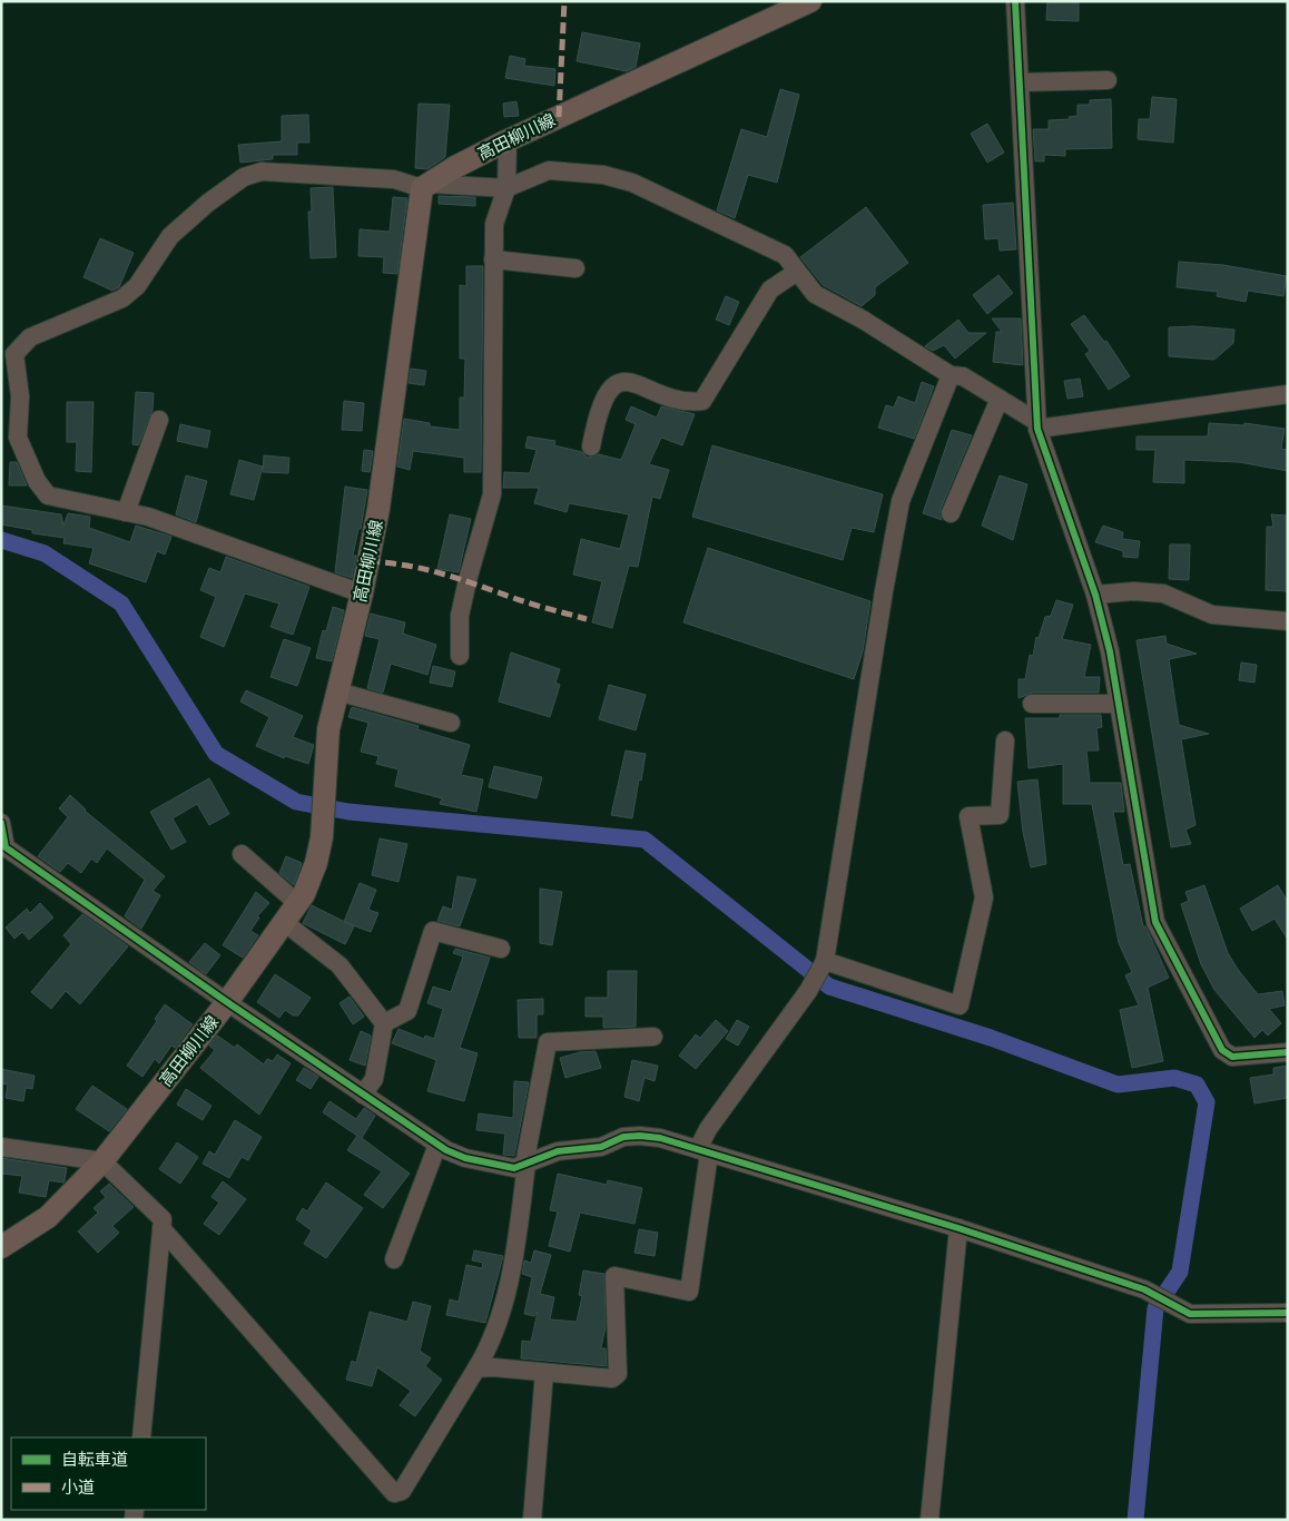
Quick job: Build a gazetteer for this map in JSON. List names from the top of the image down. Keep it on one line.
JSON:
{"streets":{"main road":["高田柳川線"]},"legend":["自転車道","小道"]}
